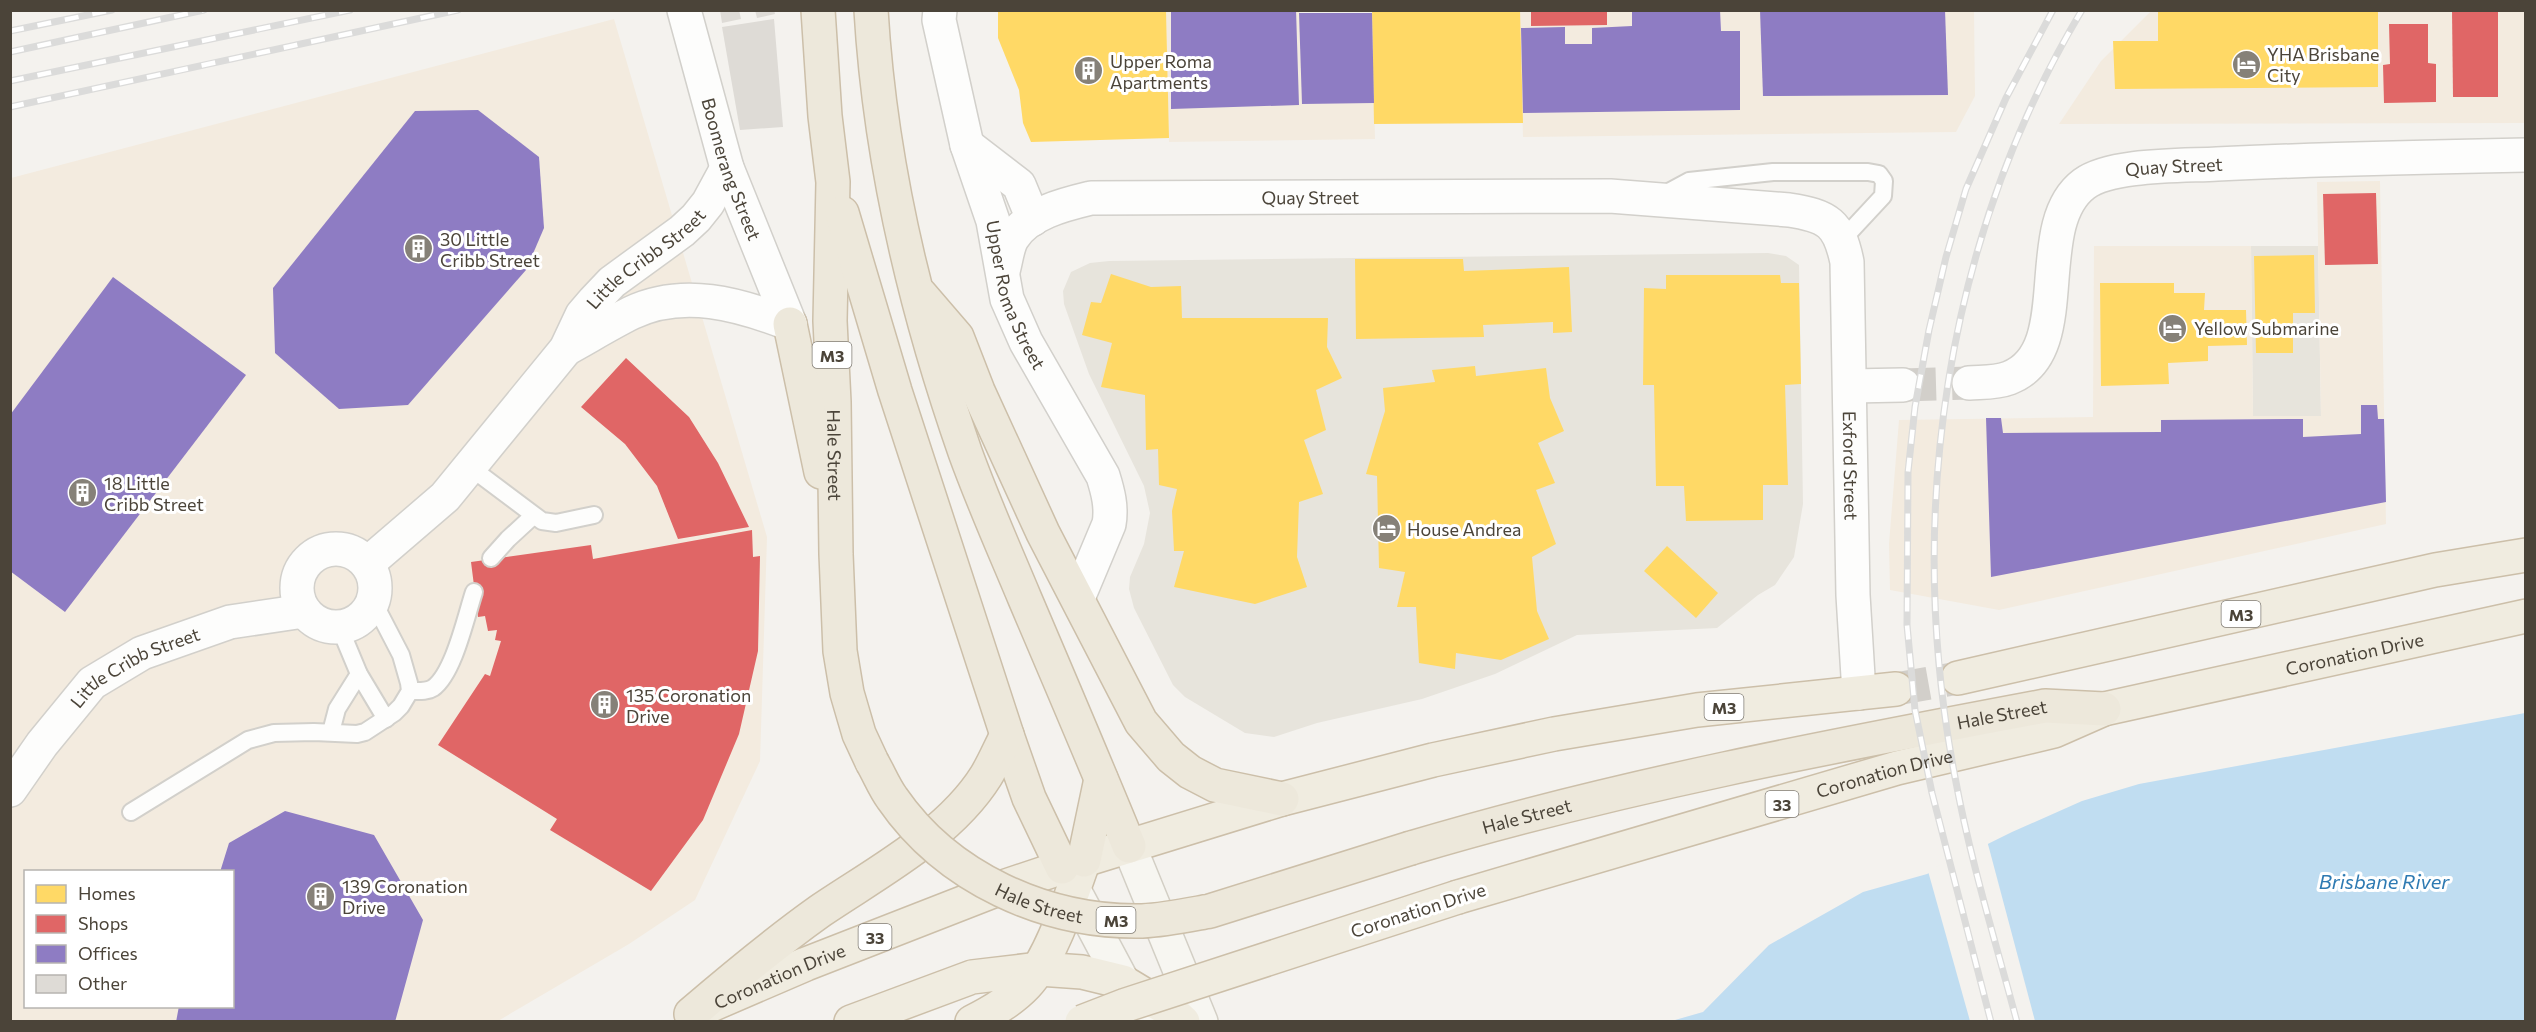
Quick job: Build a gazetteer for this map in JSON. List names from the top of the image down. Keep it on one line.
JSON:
{"streets":{"highway":["M3","Hale Street","Coronation Drive","33"],"street":["Quay Street","Boomerang Street","Little Cribb Street","Upper Roma Street","Exford Street"]},"crossings":[["Quay Street","Upper Roma Street"],["Quay Street","Exford Street"],["Boomerang Street","Little Cribb Street"],["Upper Roma Street","M3"],["M3","Coronation Drive"],["Hale Street","Coronation Drive"],["Exford Street","Coronation Drive"]],"water":["Brisbane River"],"places":{"hotel":["YHA Brisbane City","Yellow Submarine","House Andrea"],"building":["Upper Roma Apartments","30 Little Cribb Street","18 Little Cribb Street","135 Coronation Drive","139 Coronation Drive"]},"legend":["Homes","Shops","Offices","Other"]}
